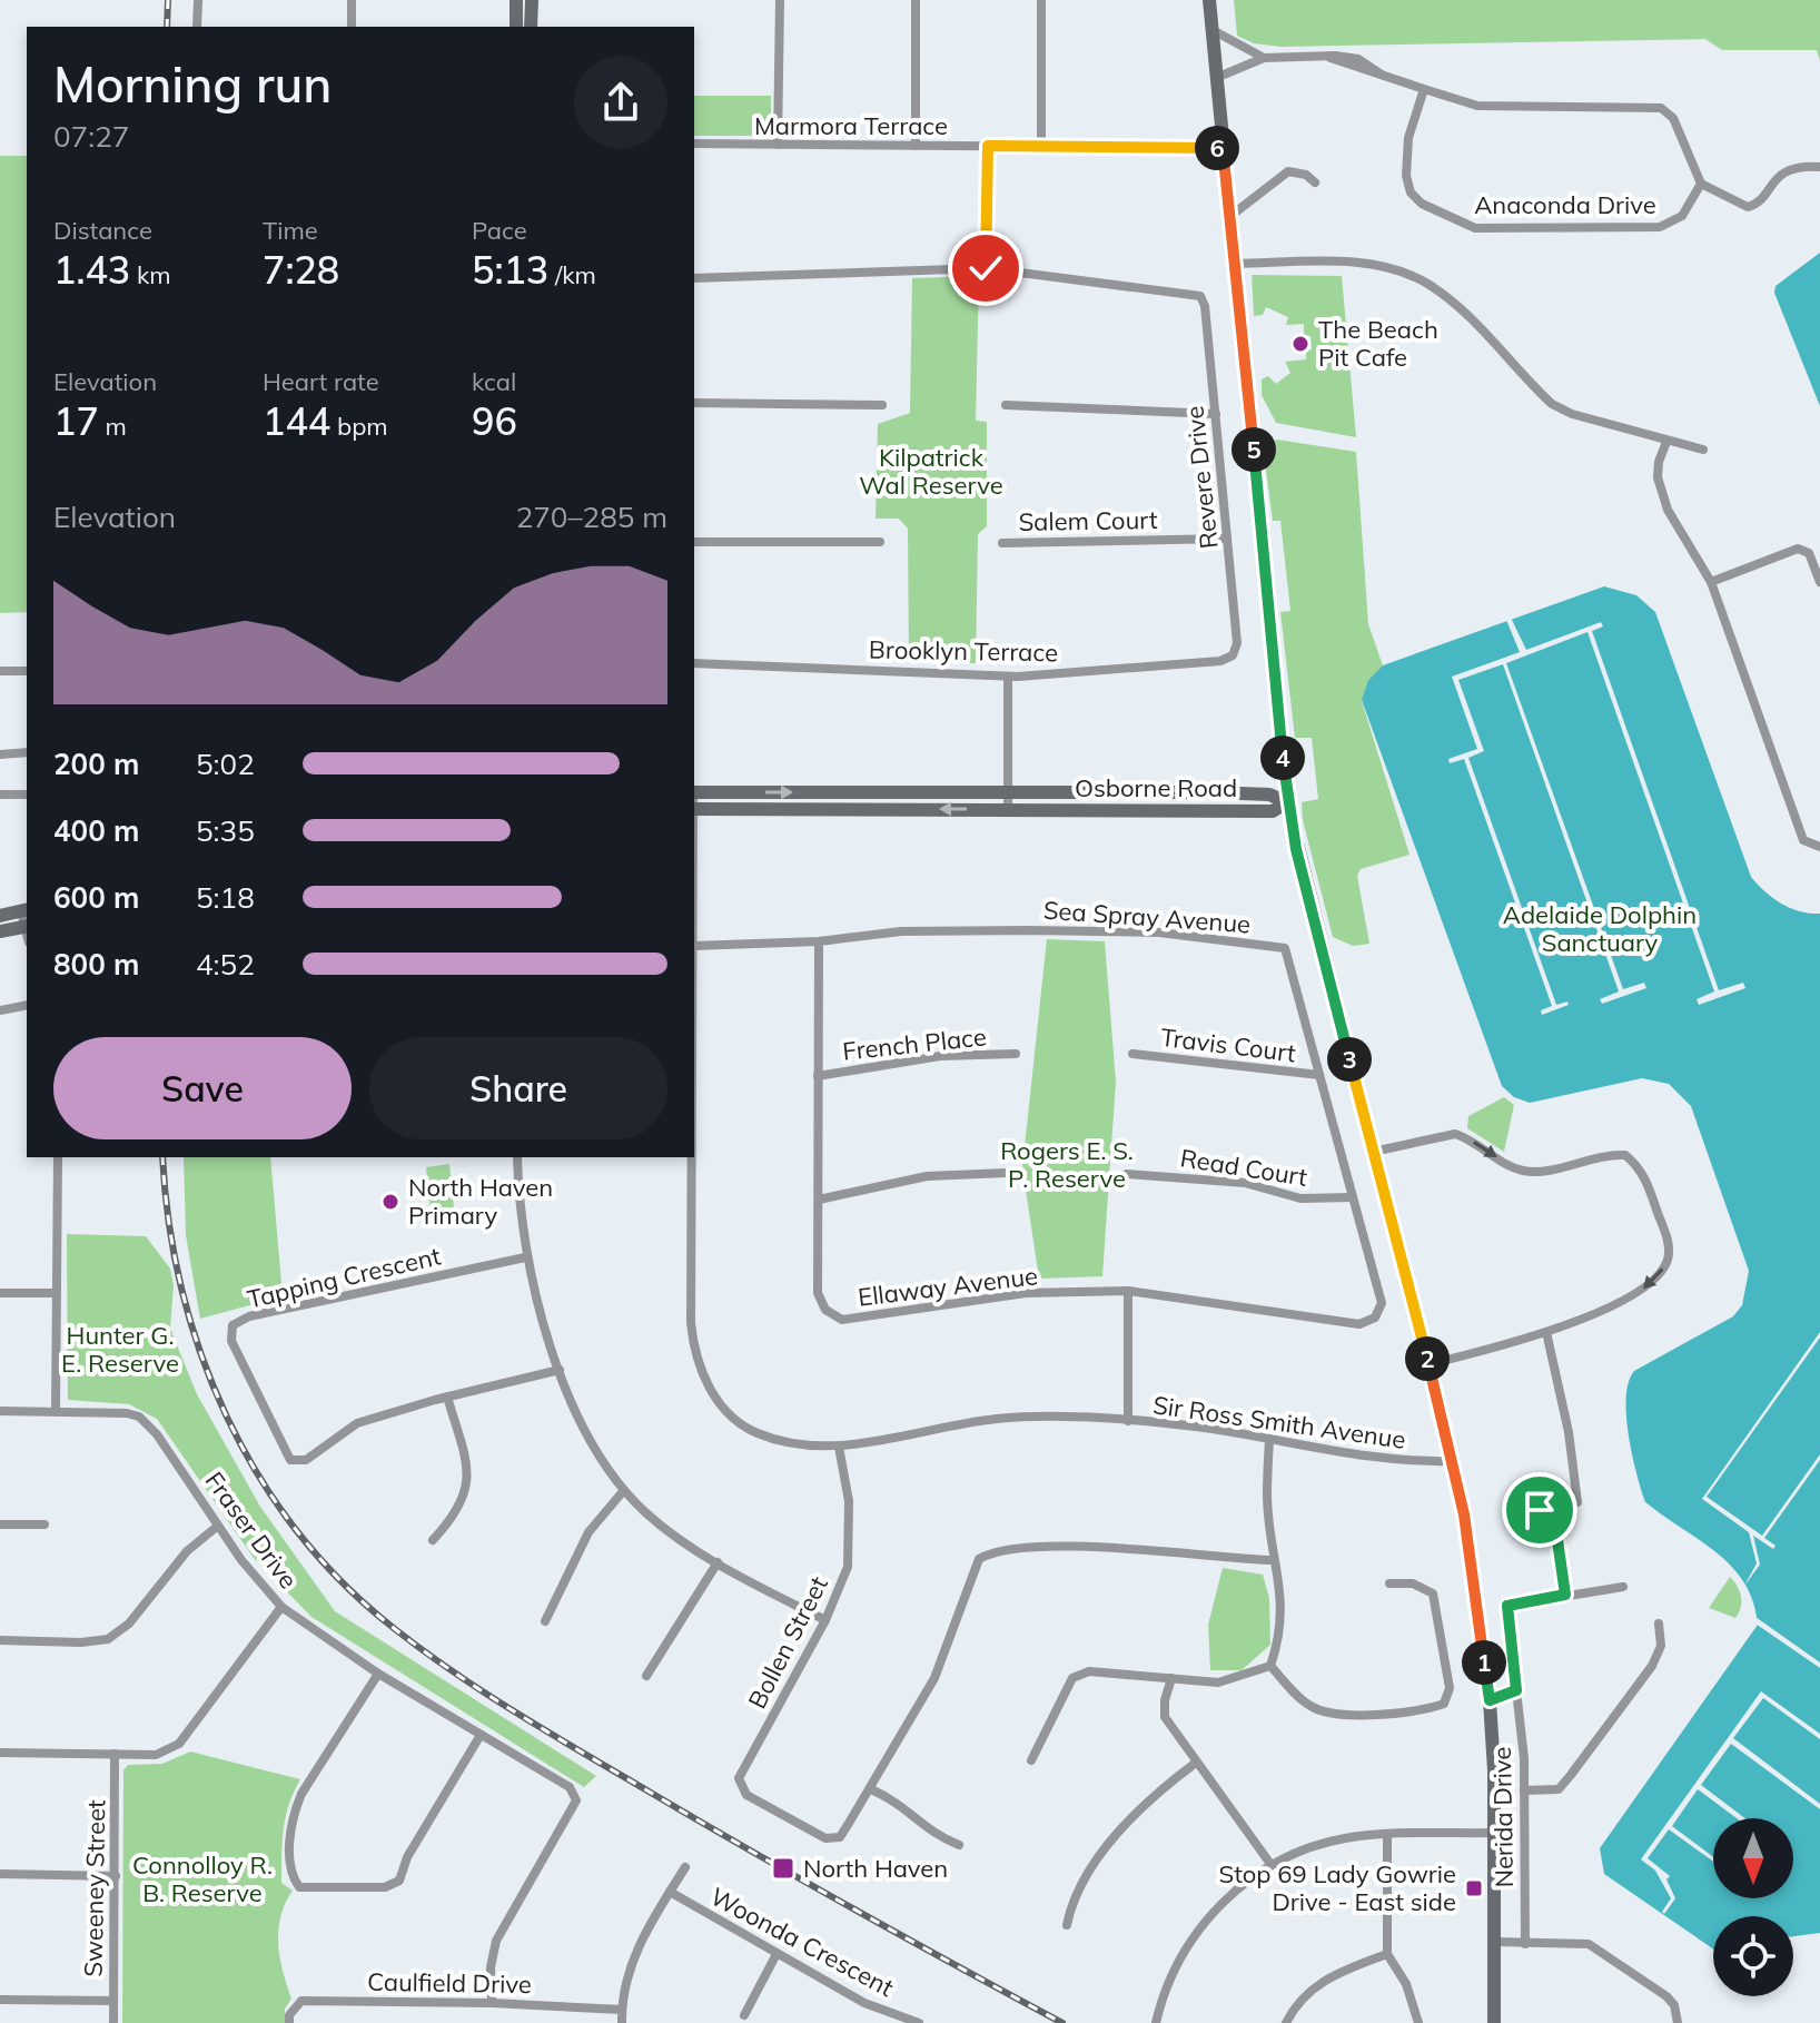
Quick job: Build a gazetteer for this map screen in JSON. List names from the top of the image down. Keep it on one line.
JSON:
{"streets":{"main road":["Osborne Road"],"street":["Marmora Terrace","Anaconda Drive","Revere Drive","Salem Court","Brooklyn Terrace","Sea Spray Avenue","French Place","Travis Court","Read Court","Tapping Crescent","Ellaway Avenue","Sir Ross Smith Avenue","Fraser Drive","Bollen Street","Nerida Drive","Sweeney Street","Woonda Crescent","Caulfield Drive"]},"crossings":[["Revere Drive","Salem Court"],["Revere Drive","Brooklyn Terrace"],["Sea Spray Avenue","Travis Court"],["Sea Spray Avenue","Read Court"],["Sea Spray Avenue","Ellaway Avenue"],["French Place","Ellaway Avenue"],["Sir Ross Smith Avenue","Bollen Street"],["Fraser Drive","Caulfield Drive"]],"parks":["Kilpatrick Wal Reserve","Adelaide Dolphin Sanctuary","Rogers E. S. P. Reserve","Hunter G. E. Reserve","Connolloy R. B. Reserve"],"places":{"other":["The Beach Pit Cafe","North Haven Primary"],"transit":["North Haven","Stop 69 Lady Gowrie Drive - East side"]},"north":"bottom","page":{"heading":["Morning run","07:27"],"pins":["6","5","4","3","2","1"],"stats":[["Distance","1.43 km"],["Time","7:28"],["Pace","5:13 /km"],["Elevation","17 m"],["Heart rate","144 bpm"],["kcal","96"]],"chart":["Elevation","270–285 m"],"list":[{"name":"200 m","note":"5:02"},{"name":"400 m","note":"5:35"},{"name":"600 m","note":"5:18"},{"name":"800 m","note":"4:52"}],"buttons":["Save","Share"]}}
